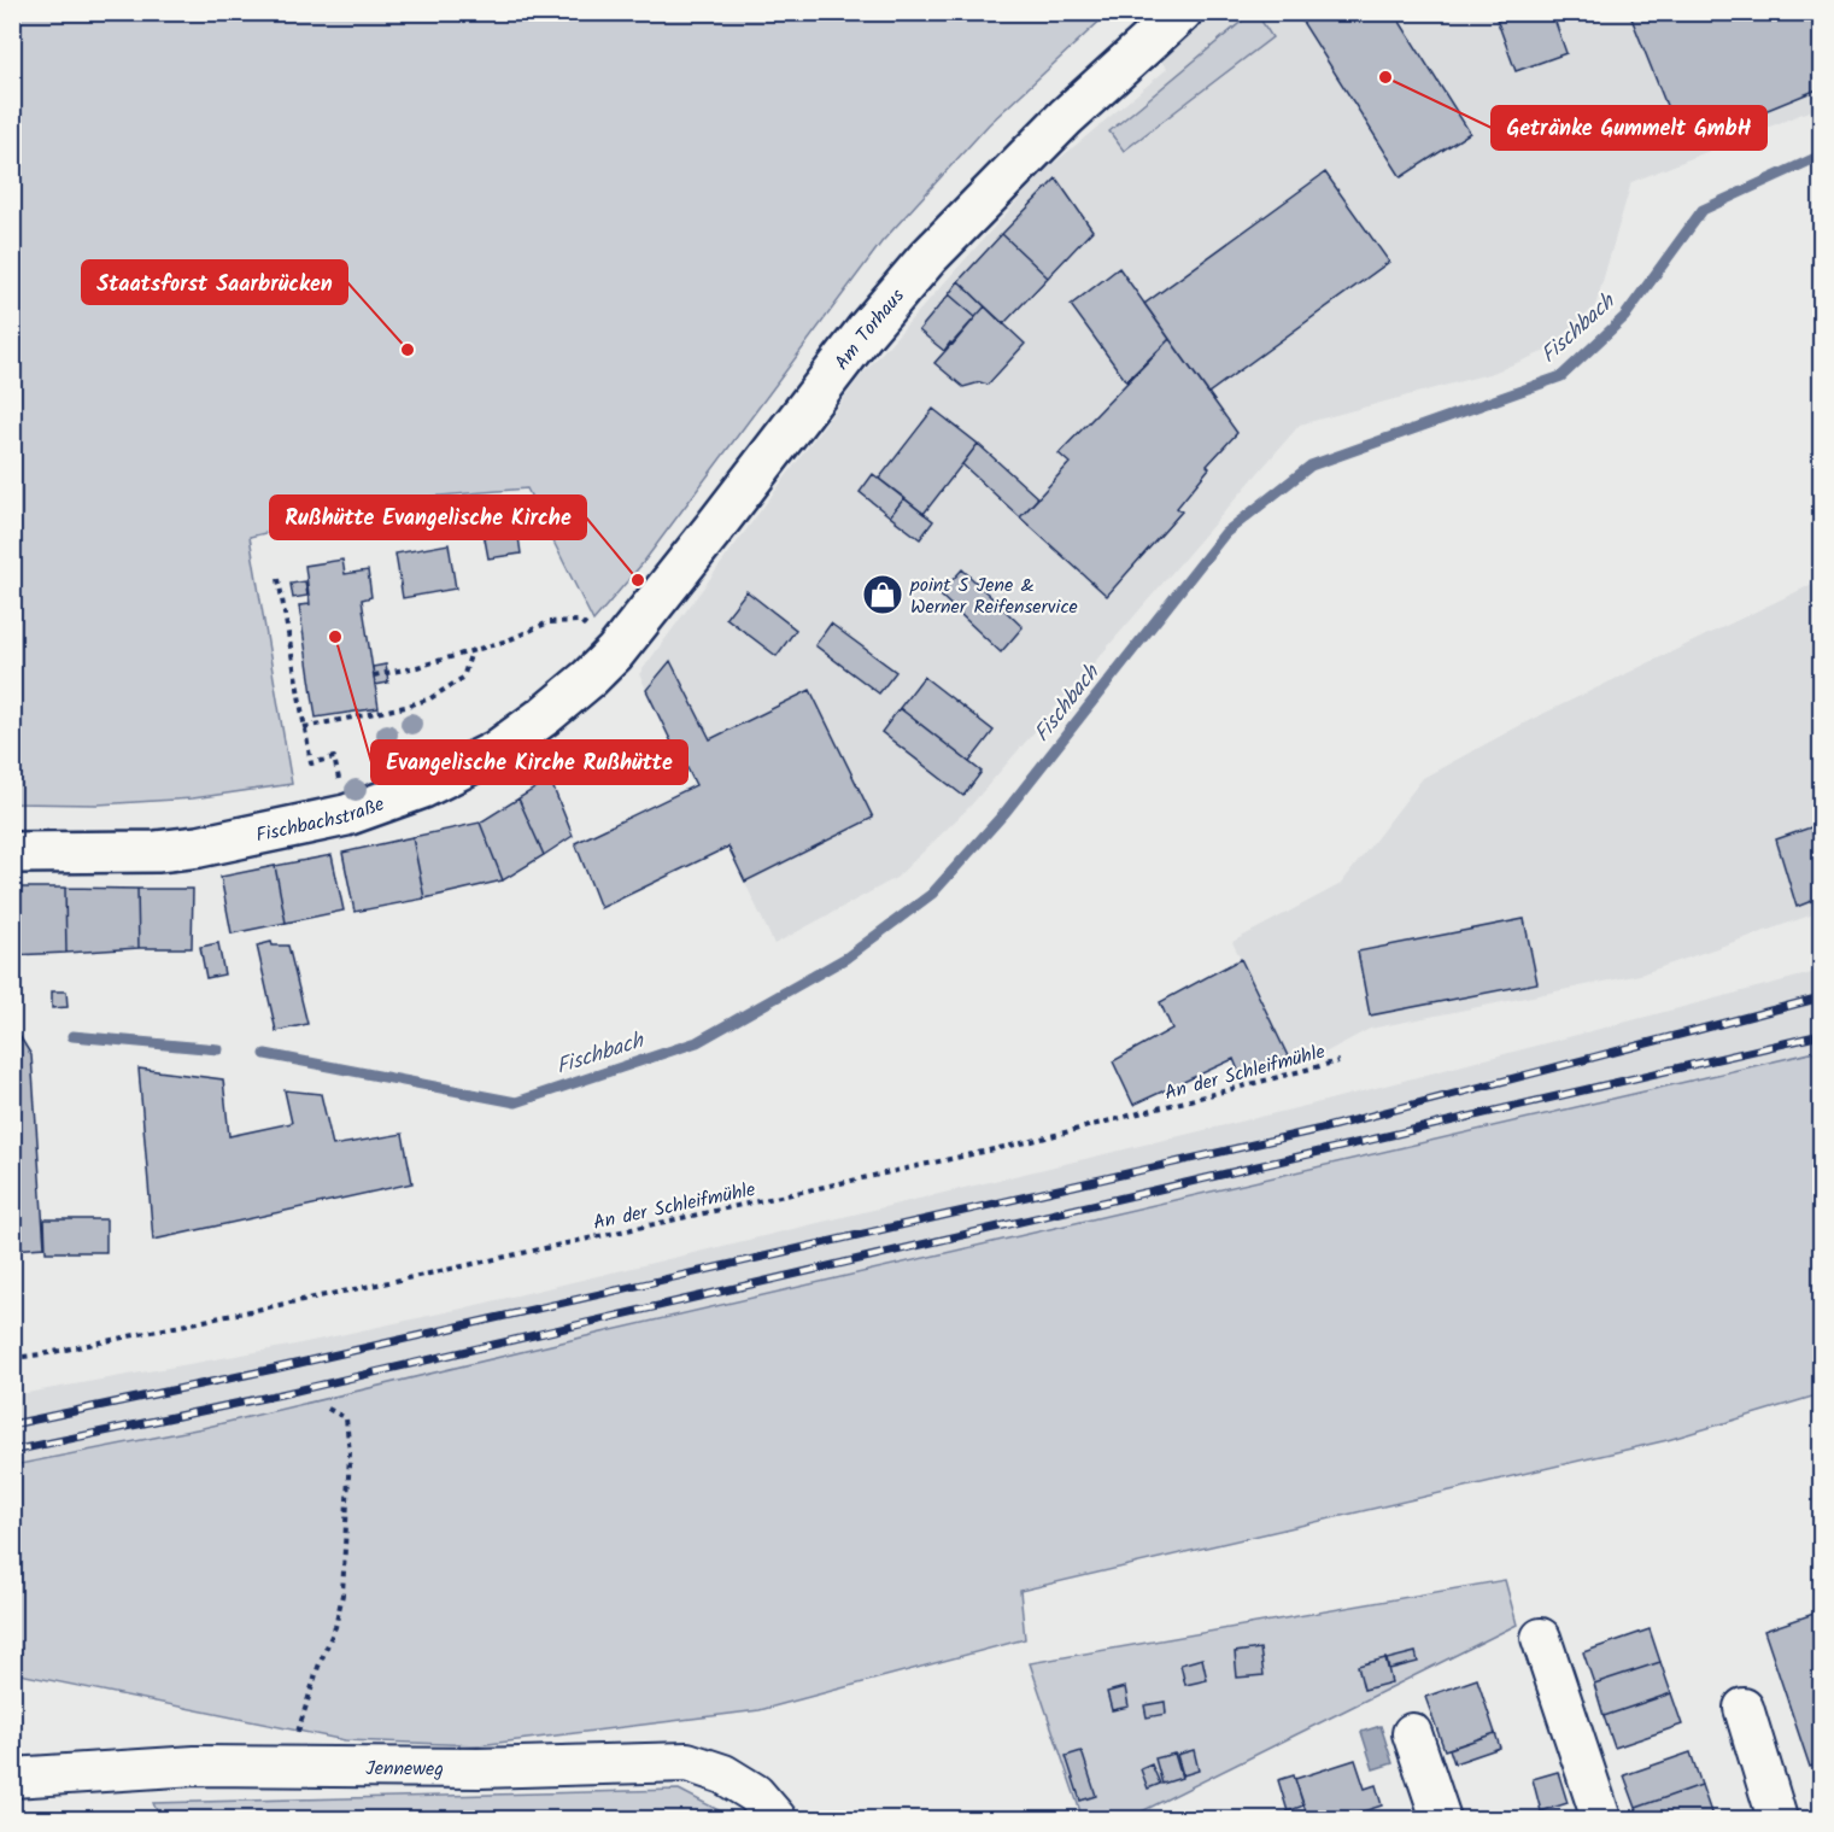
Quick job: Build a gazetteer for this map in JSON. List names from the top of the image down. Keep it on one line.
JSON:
{"streets":{"main road":["Am Torhaus","Fischbachstraße"],"street":["Jenneweg"],"path":["An der Schleifmühle"]},"crossings":[["Am Torhaus","Fischbachstraße"]],"water":["Fischbach"],"places":{"other":["Getränke Gummelt GmbH","Staatsforst Saarbrücken","Rußhütte Evangelische Kirche","Evangelische Kirche Rußhütte"],"shop":["point S Jene & Werner Reifenservice"]}}
